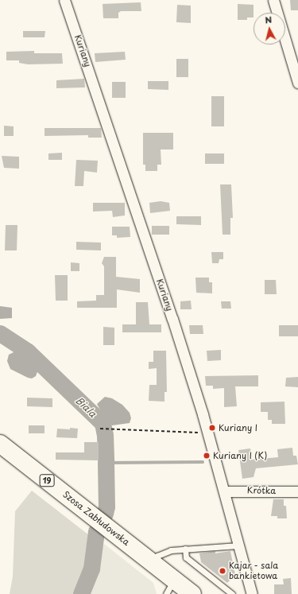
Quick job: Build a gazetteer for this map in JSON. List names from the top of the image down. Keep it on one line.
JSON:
{"streets":{"highway":["19","Szosa Zabłudowska"],"street":["Kuriany","Krótka"]},"crossings":[["Kuriany","Krótka"]],"water":["Biala"],"places":["Kuriany I","Kuriany I (K)","Kajar - sala bankietowa"],"north":"top"}
